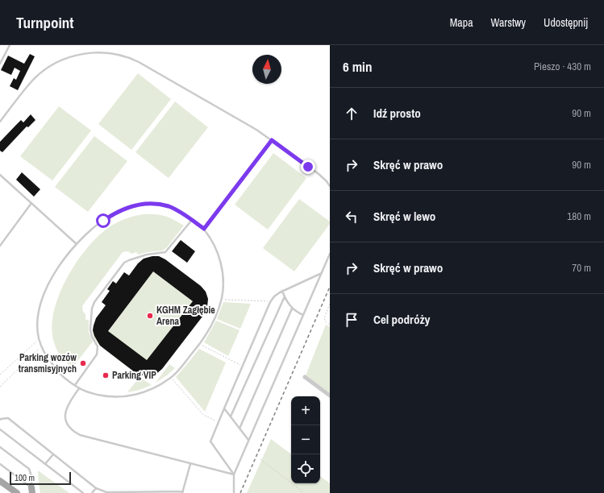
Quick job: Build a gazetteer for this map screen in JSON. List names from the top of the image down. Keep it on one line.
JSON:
{"places":["KGHM Zagłębie Arena","Parking wozów transmisyjnych","Parking VIP"],"scale_bar":"100 m","north":"top","page":{"header":"Turnpoint","nav":["Mapa","Warstwy","Udostępnij"],"heading":["6 min","Pieszo · 430 m"],"list":[["Idź prosto","90 m"],["Skręć w prawo","90 m"],["Skręć w lewo","180 m"],["Skręć w prawo","70 m"],"Cel podróży"],"map_buttons":["+","−"],"scale":"100 m"}}
